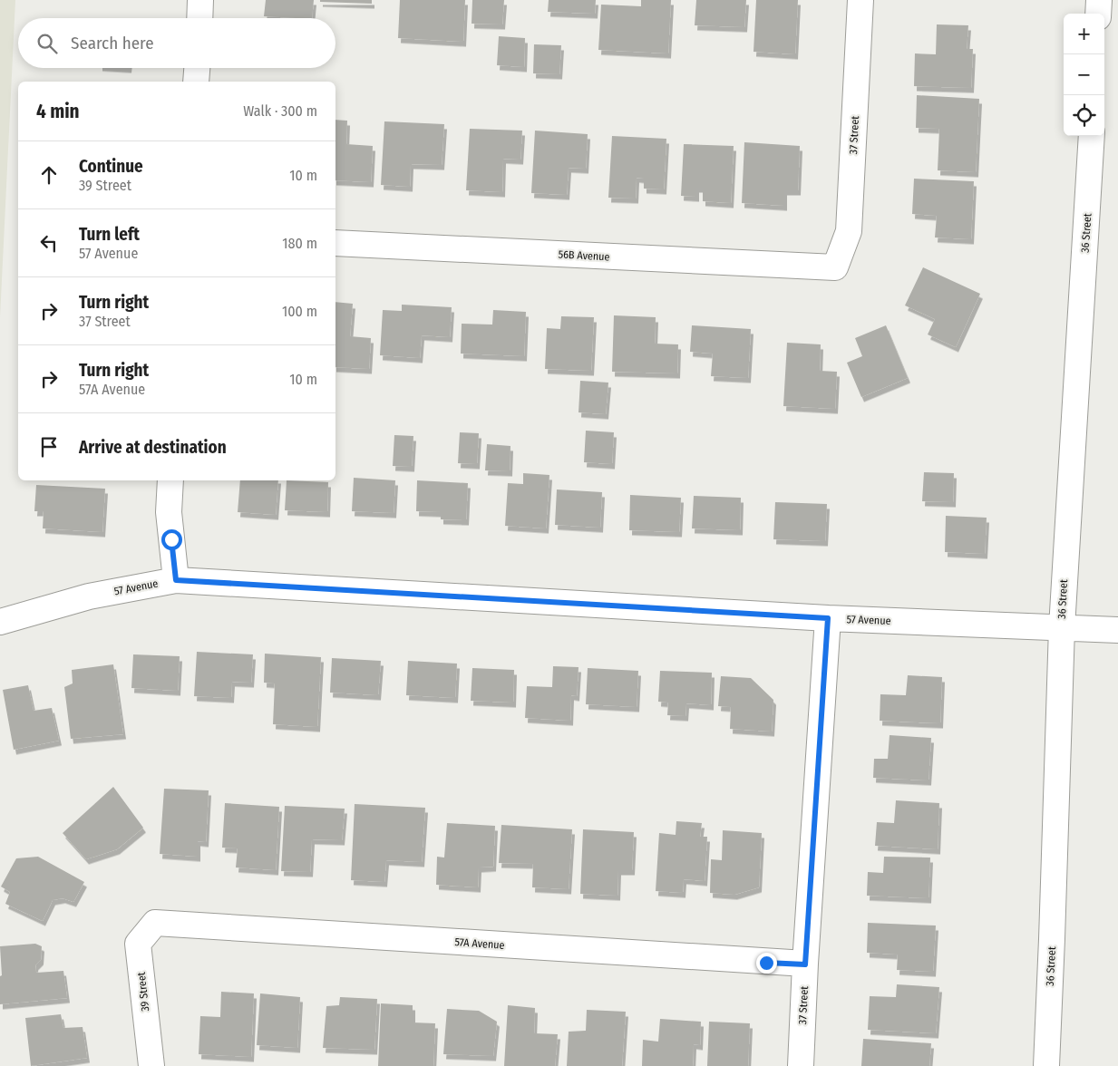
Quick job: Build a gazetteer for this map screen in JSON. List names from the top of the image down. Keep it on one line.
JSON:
{"streets":{"street":["37 Street","36 Street","56B Avenue","57 Avenue","57A Avenue","39 Street"]},"crossings":[["37 Street","56B Avenue"],["37 Street","57 Avenue"],["37 Street","57A Avenue"],["36 Street","57 Avenue"],["57A Avenue","39 Street"]],"page":{"map_buttons":["+","−"],"search":"Search here","heading":["4 min","Walk · 300 m"],"list":[["Continue","39 Street","10 m"],["Turn left","57 Avenue","180 m"],["Turn right","37 Street","100 m"],["Turn right","57A Avenue","10 m"],"Arrive at destination"]}}
